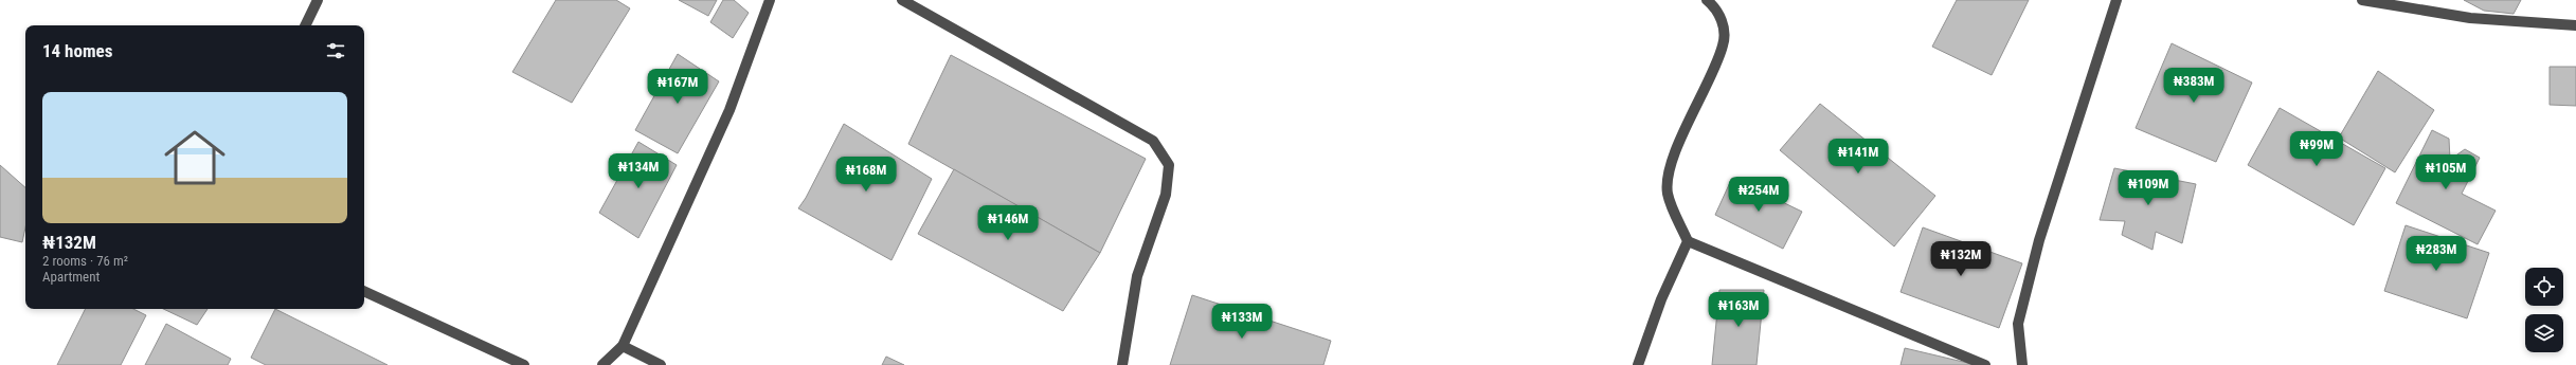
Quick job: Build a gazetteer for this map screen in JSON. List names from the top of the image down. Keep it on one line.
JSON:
{"page":{"heading":"14 homes","price":["₦383M","₦167M","₦99M","₦141M","₦134M","₦105M","₦168M","₦109M","₦254M","₦146M","₦283M","₦132M","₦163M","₦133M"],"list":[{"name":"₦132M","note":"2 rooms · 76 m² · Apartment"}]}}
